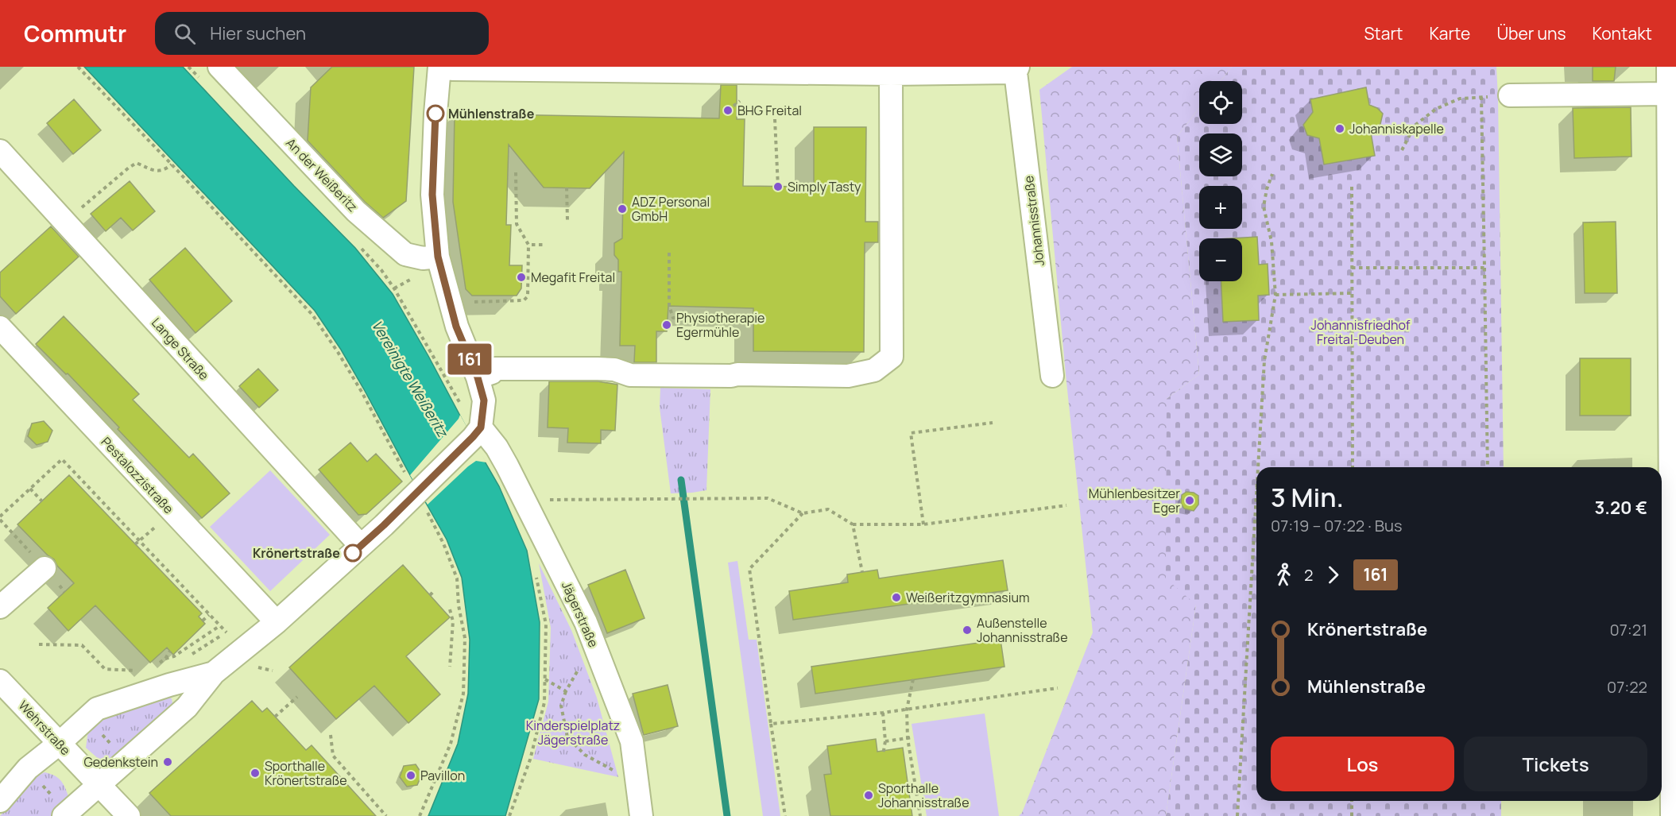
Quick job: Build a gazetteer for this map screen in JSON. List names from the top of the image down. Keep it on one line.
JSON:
{"streets":{"street":["An der Weißeritz","Johannisstraße","Lange Straße","Pestalozzistraße","Jägerstraße","Wehrstraße"]},"water":["Vereinigte Weißeritz"],"parks":["Johannisfriedhof Freital-Deuben","Kinderspielplatz Jägerstraße"],"places":["BHG Freital","Mühlenstraße","Johanniskapelle","Simply Tasty","ADZ Personal GmbH","Megafit Freital","Physiotherapie Egermühle","Mühlenbesitzer Eger","Krönertstraße","Weißeritzgymnasium","Außenstelle Johannisstraße","Gedenkstein","Sporthalle Krönertstraße","Pavillon","Sporthalle Johannisstraße"],"lines":["bus line 161"],"page":{"header":"Commutr","search":"Hier suchen","nav":["Start","Karte","Über uns","Kontakt"],"on_map":"161","map_buttons":["+","−"],"heading":["3 Min.","07:19 – 07:22 · Bus","3.20 €"],"legs":["2","161"],"list":[{"name":"Krönertstraße","value":"07:21"},{"name":"Mühlenstraße","value":"07:22"}],"buttons":["Los","Tickets"]}}
